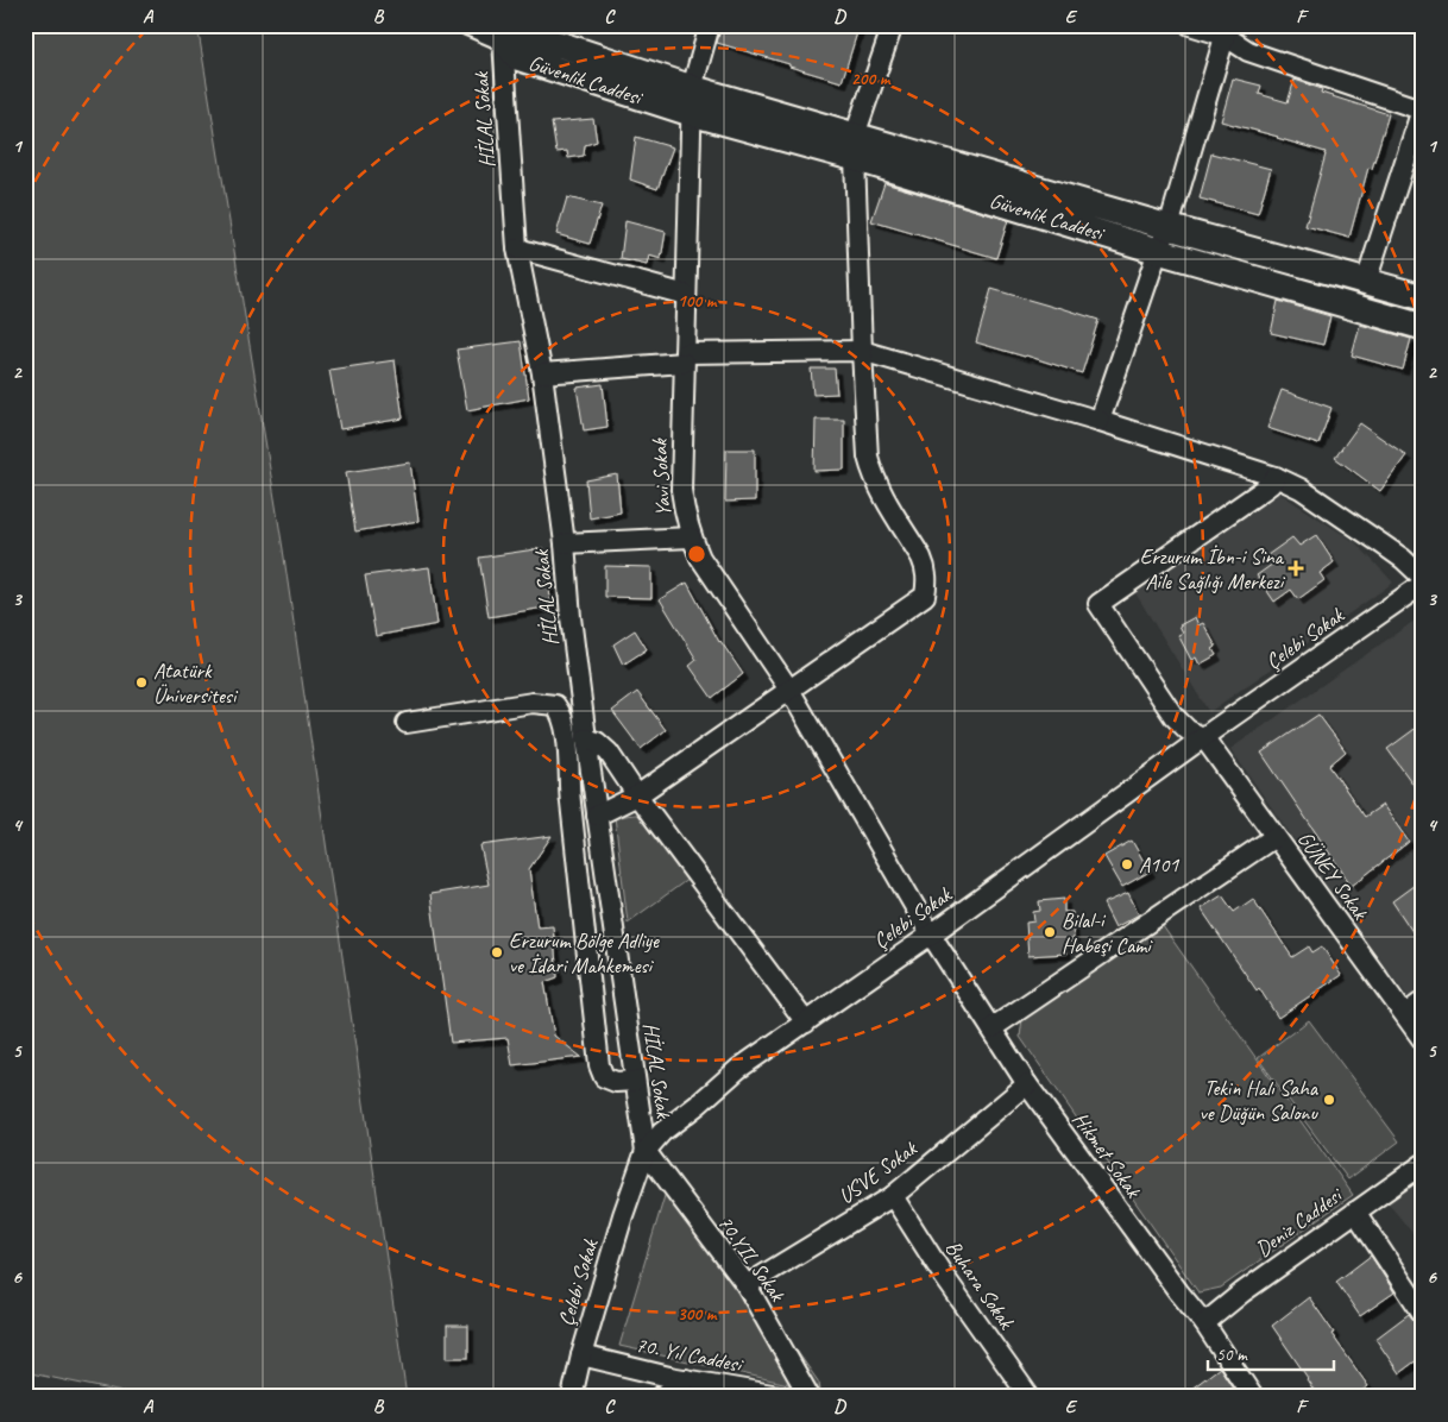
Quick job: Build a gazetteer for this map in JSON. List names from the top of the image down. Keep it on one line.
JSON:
{"streets":{"main road":["Güvenlik Caddesi"],"street":["HİLAL Sokak","Yavi Sokak","Çelebi Sokak","GÜNEY Sokak","Hikmet Sokak","USVE Sokak","Deniz Caddesi","70.YIL Sokak","Buhara Sokak","70. Yıl Caddesi"]},"crossings":[["Güvenlik Caddesi","HİLAL Sokak"],["Güvenlik Caddesi","Yavi Sokak"],["HİLAL Sokak","Çelebi Sokak"],["HİLAL Sokak","70.YIL Sokak"],["Yavi Sokak","Çelebi Sokak"],["Yavi Sokak","Hikmet Sokak"],["Çelebi Sokak","GÜNEY Sokak"],["Çelebi Sokak","Hikmet Sokak"],["Çelebi Sokak","70.YIL Sokak"],["Çelebi Sokak","70. Yıl Caddesi"],["Hikmet Sokak","USVE Sokak"],["Hikmet Sokak","Deniz Caddesi"],["USVE Sokak","70.YIL Sokak"],["USVE Sokak","Buhara Sokak"]],"places":{"health":["Erzurum İbn-i Sina Aile Sağlığı Merkezi"],"other":["Atatürk Üniversitesi","A101","Bilal-i Habeşi Cami","Erzurum Bölge Adliye ve İdari Mahkemesi","Tekin Halı Saha ve Düğün Salonu"]},"scale_bar":"50 m","grid":{"columns":["A","B","C","D","E","F"],"rows":["1","2","3","4","5","6"]},"rings":["200 m","100 m","300 m"]}
